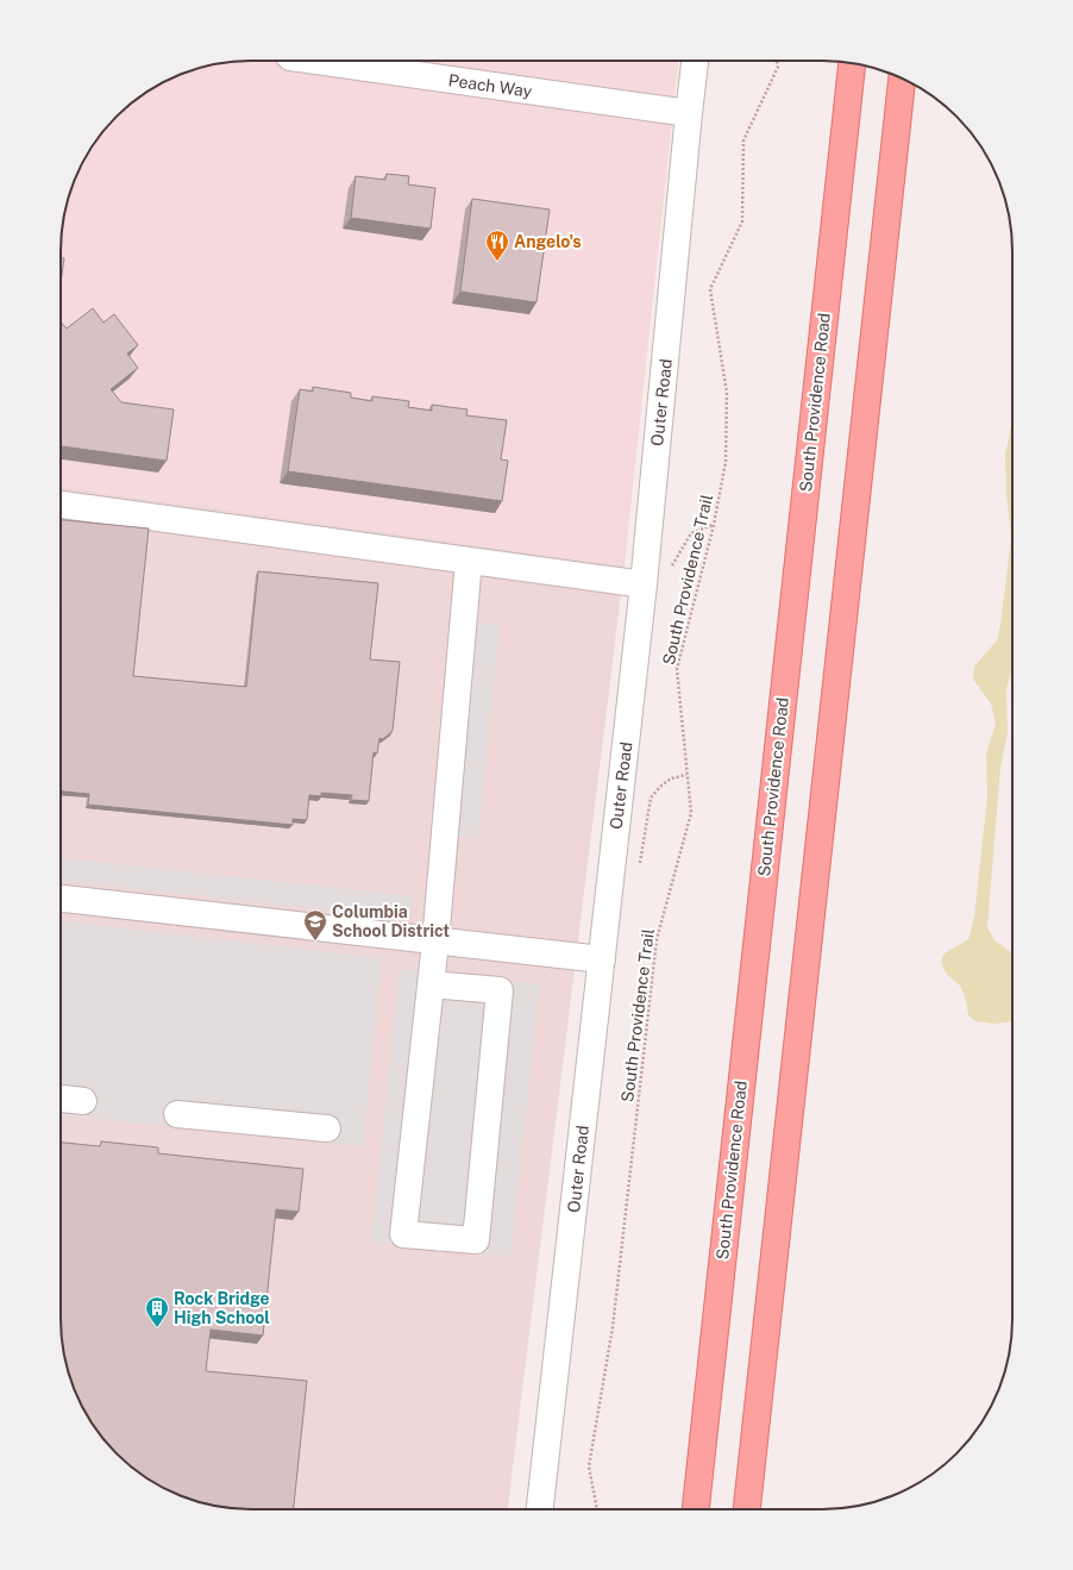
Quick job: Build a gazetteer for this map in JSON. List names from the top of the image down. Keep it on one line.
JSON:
{"streets":{"main road":["South Providence Road"],"street":["Peach Way","Outer Road"],"path":["South Providence Trail"]},"crossings":[["Peach Way","Outer Road"]],"places":{"restaurant":["Angelo's"],"school or university":["Columbia School District"],"building":["Rock Bridge High School"]}}
